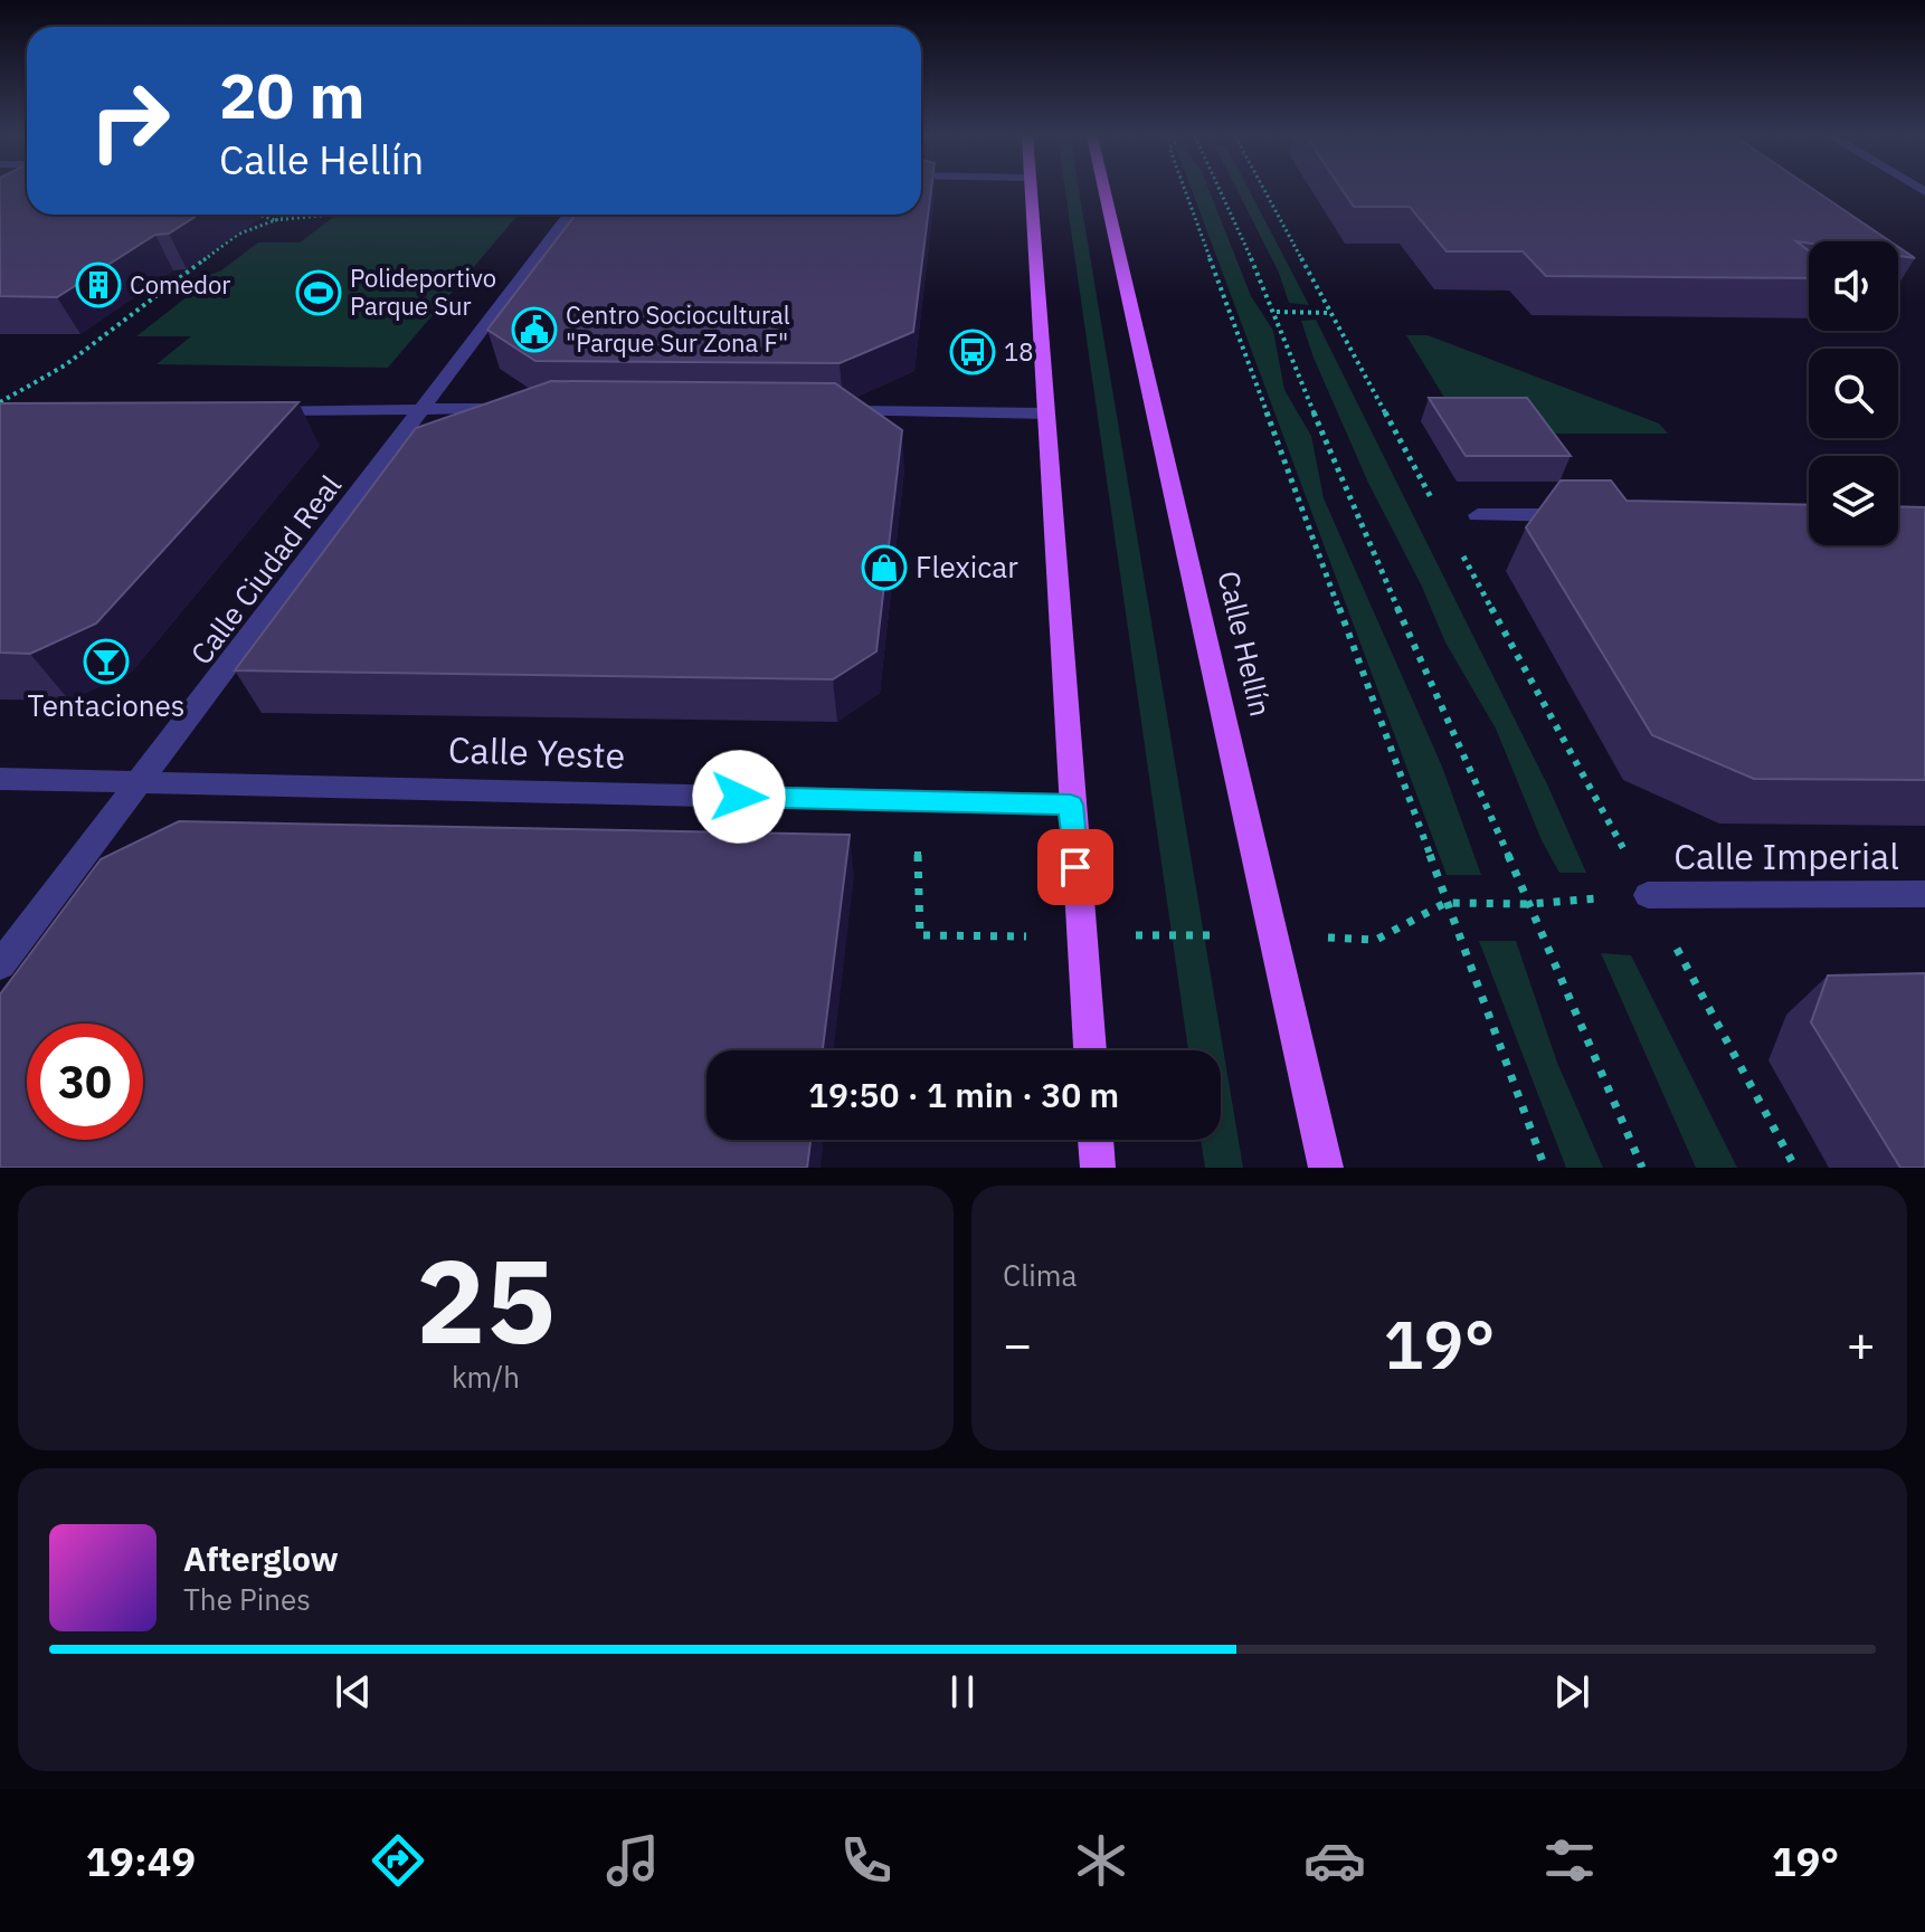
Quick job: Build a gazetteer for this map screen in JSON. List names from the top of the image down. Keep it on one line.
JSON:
{"streets":{"main road":["Calle Hellín"],"street":["Calle Ciudad Real","Calle Yeste","Calle Imperial"]},"crossings":[["Calle Ciudad Real","Calle Yeste"]],"places":{"building":["Comedor"],"sports":["Polideportivo Parque Sur"],"public building":["Centro Sociocultural \"Parque Sur Zona F\""],"bus stop":["18"],"shop":["Flexicar"],"bar":["Tentaciones"]},"page":{"turn":["20 m","Calle Hellín"],"limit":"30","trip":"19:50 · 1 min · 30 m","tile":[["25","km/h"],"Clima"],"heat":["−","19°","+"],"song":["Afterglow","The Pines"],"tabs":["19:49","19°"]}}
